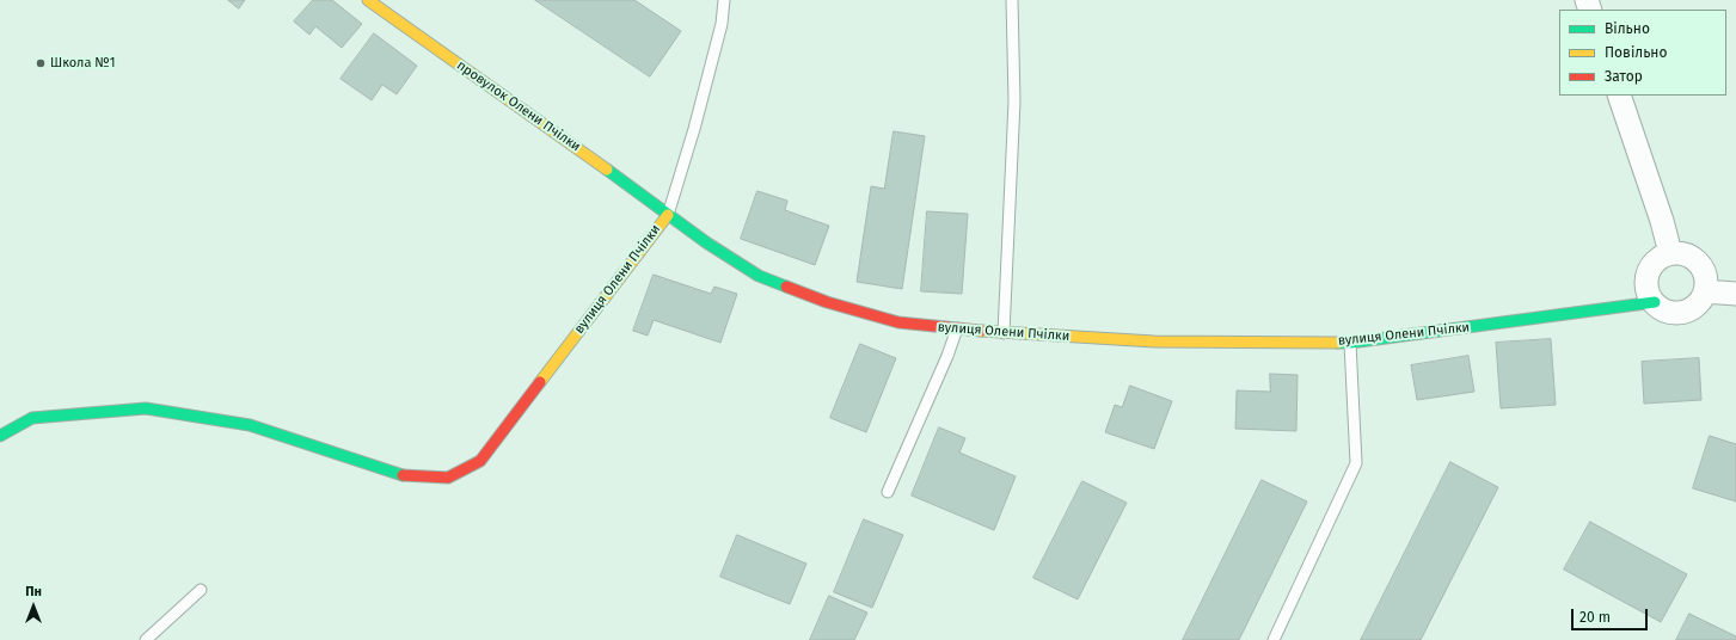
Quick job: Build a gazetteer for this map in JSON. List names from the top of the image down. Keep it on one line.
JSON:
{"streets":{"street":["провулок Олени Пчілки","вулиця Олени Пчілки"]},"crossings":[["провулок Олени Пчілки","вулиця Олени Пчілки"]],"places":["Школа №1"],"legend":["Вільно","Повільно","Затор"],"scale_bar":"20 m","north":"top"}
